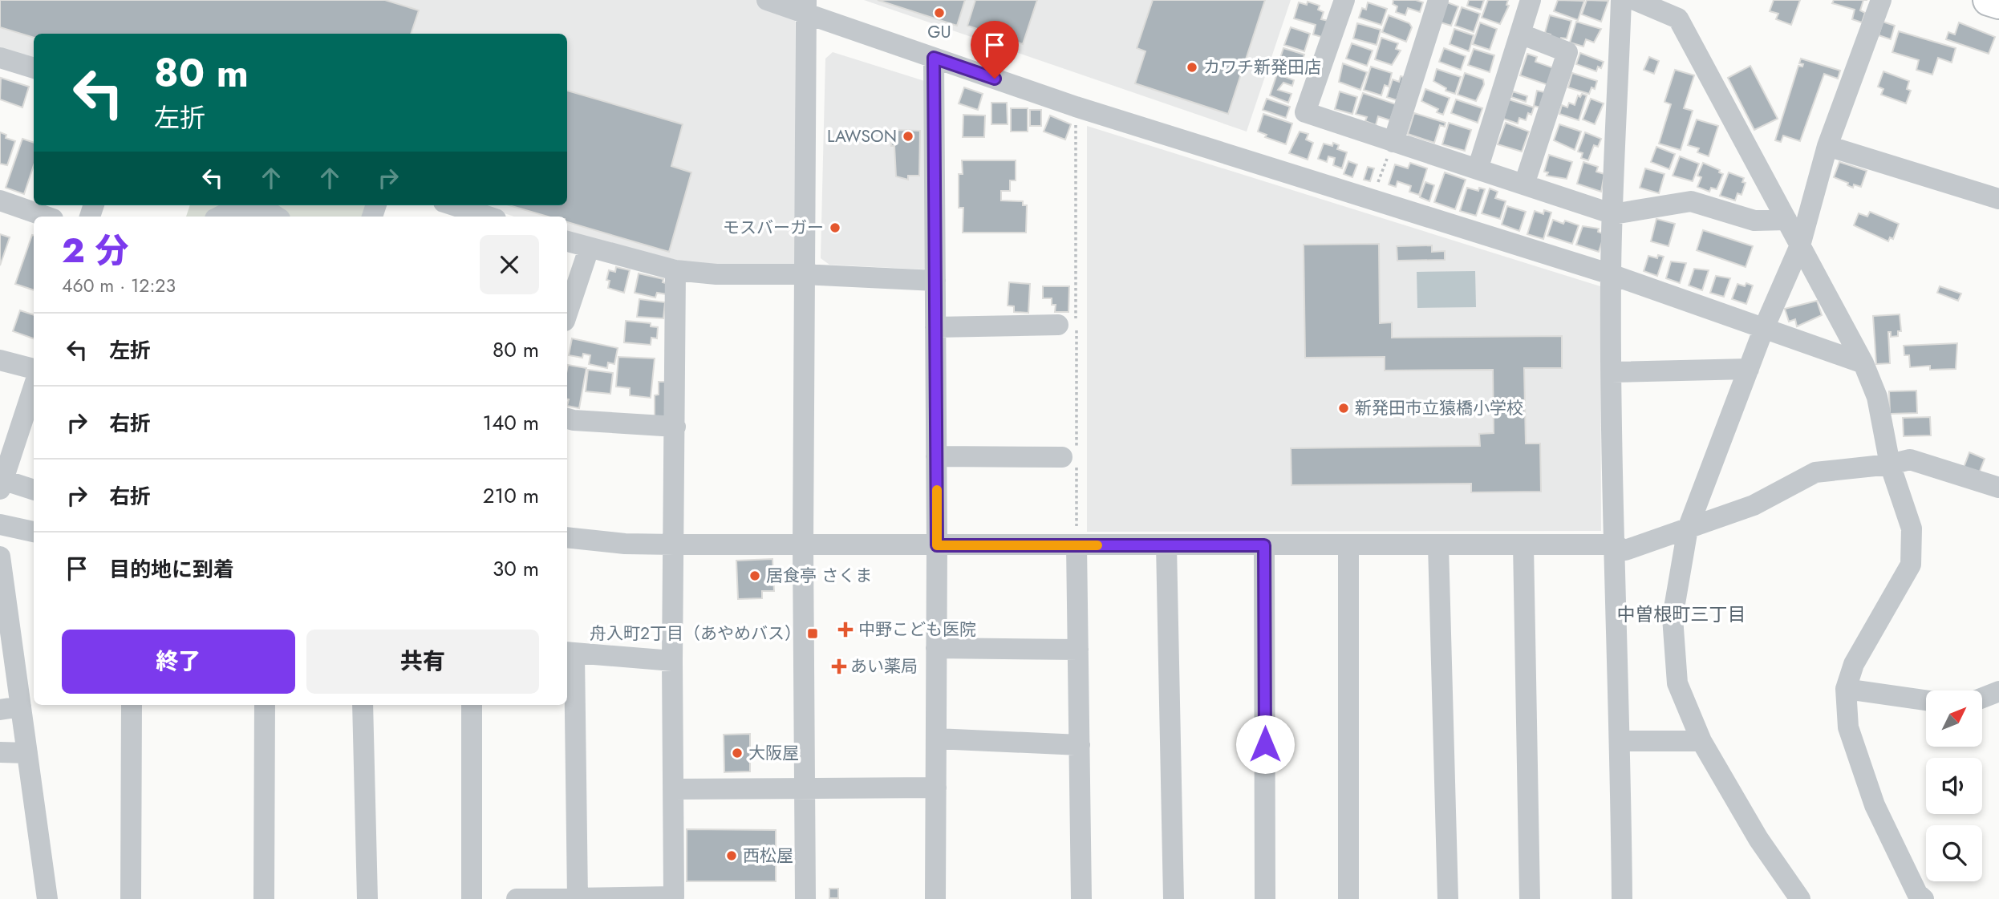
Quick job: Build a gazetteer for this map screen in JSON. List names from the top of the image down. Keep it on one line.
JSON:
{"districts":["中曽根町三丁目"],"places":{"other":["GU","カワチ新発田店","LAWSON","モスバーガー","新発田市立猿橋小学校","居食亭 さくま","大阪屋","西松屋"],"health":["中野こども医院","あい薬局"],"transit":["舟入町2丁目（あやめバス）"]},"north":"top right","page":{"turn":["80 m","左折"],"heading":["2 分","460 m · 12:23"],"list":[{"name":"左折","value":"80 m"},{"name":"右折","value":"140 m"},{"name":"右折","value":"210 m"},{"name":"目的地に到着","value":"30 m"}],"buttons":["終了","共有"]}}
